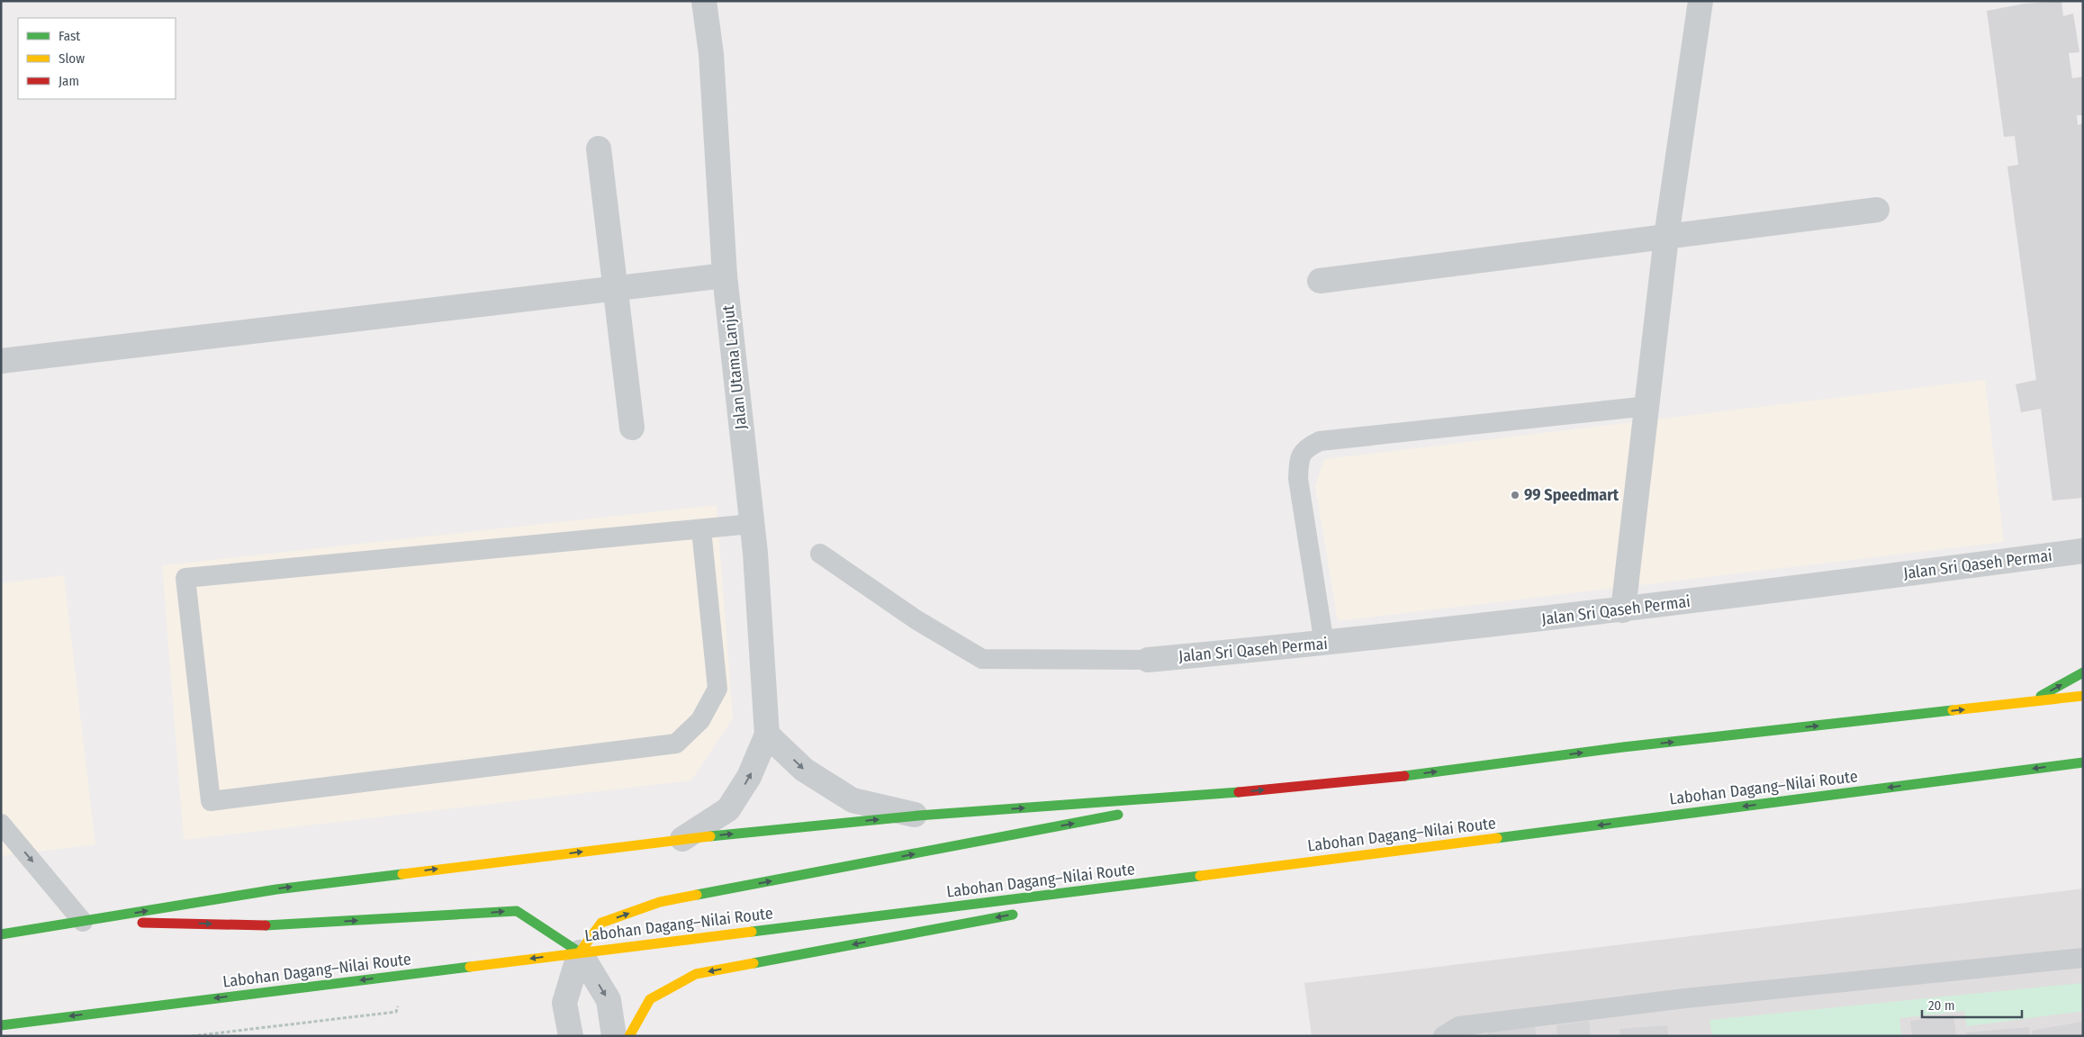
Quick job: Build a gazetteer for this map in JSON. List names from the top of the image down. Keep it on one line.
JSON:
{"streets":{"main road":["Labohan Dagang–Nilai Route"],"street":["Jalan Utama Lanjut","Jalan Sri Qaseh Permai"]},"places":["99 Speedmart"],"legend":["Fast","Slow","Jam"],"scale_bar":"20 m"}
